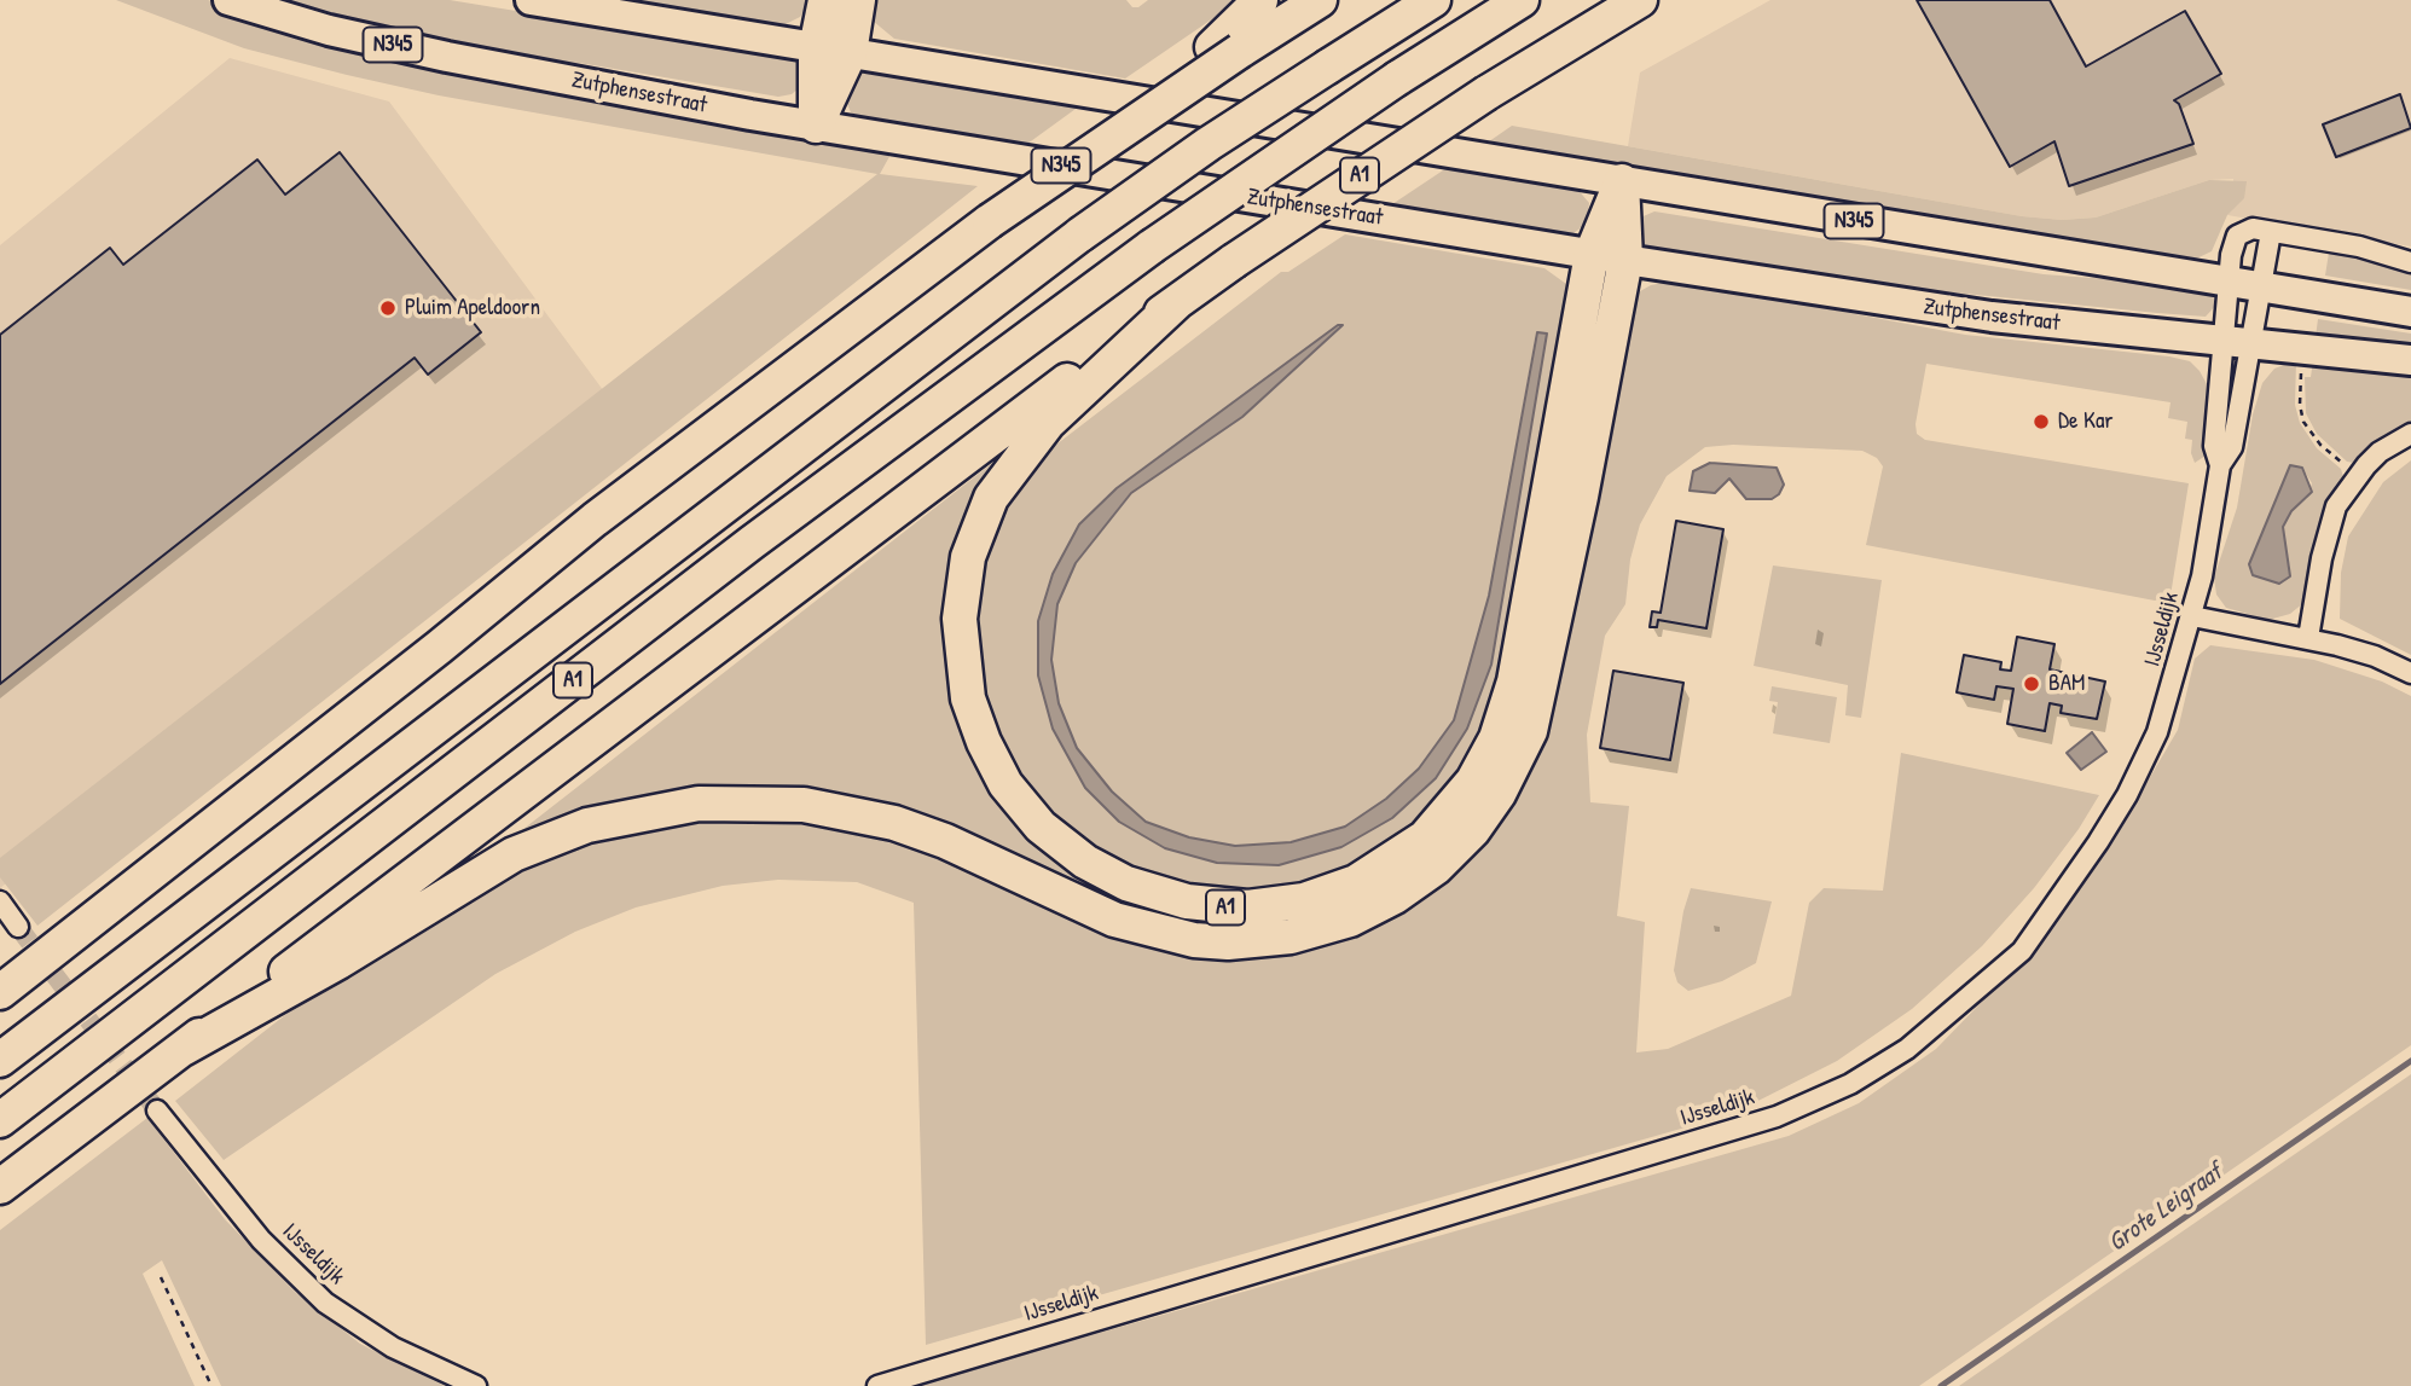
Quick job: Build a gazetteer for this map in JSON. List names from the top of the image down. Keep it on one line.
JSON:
{"streets":{"highway":["A1"],"main road":["N345","Zutphensestraat"],"street":["IJsseldijk"]},"crossings":[["Zutphensestraat","A1"],["Zutphensestraat","IJsseldijk"]],"water":["Grote Leigraaf"],"places":["Pluim Apeldoorn","De Kar","BAM"]}
